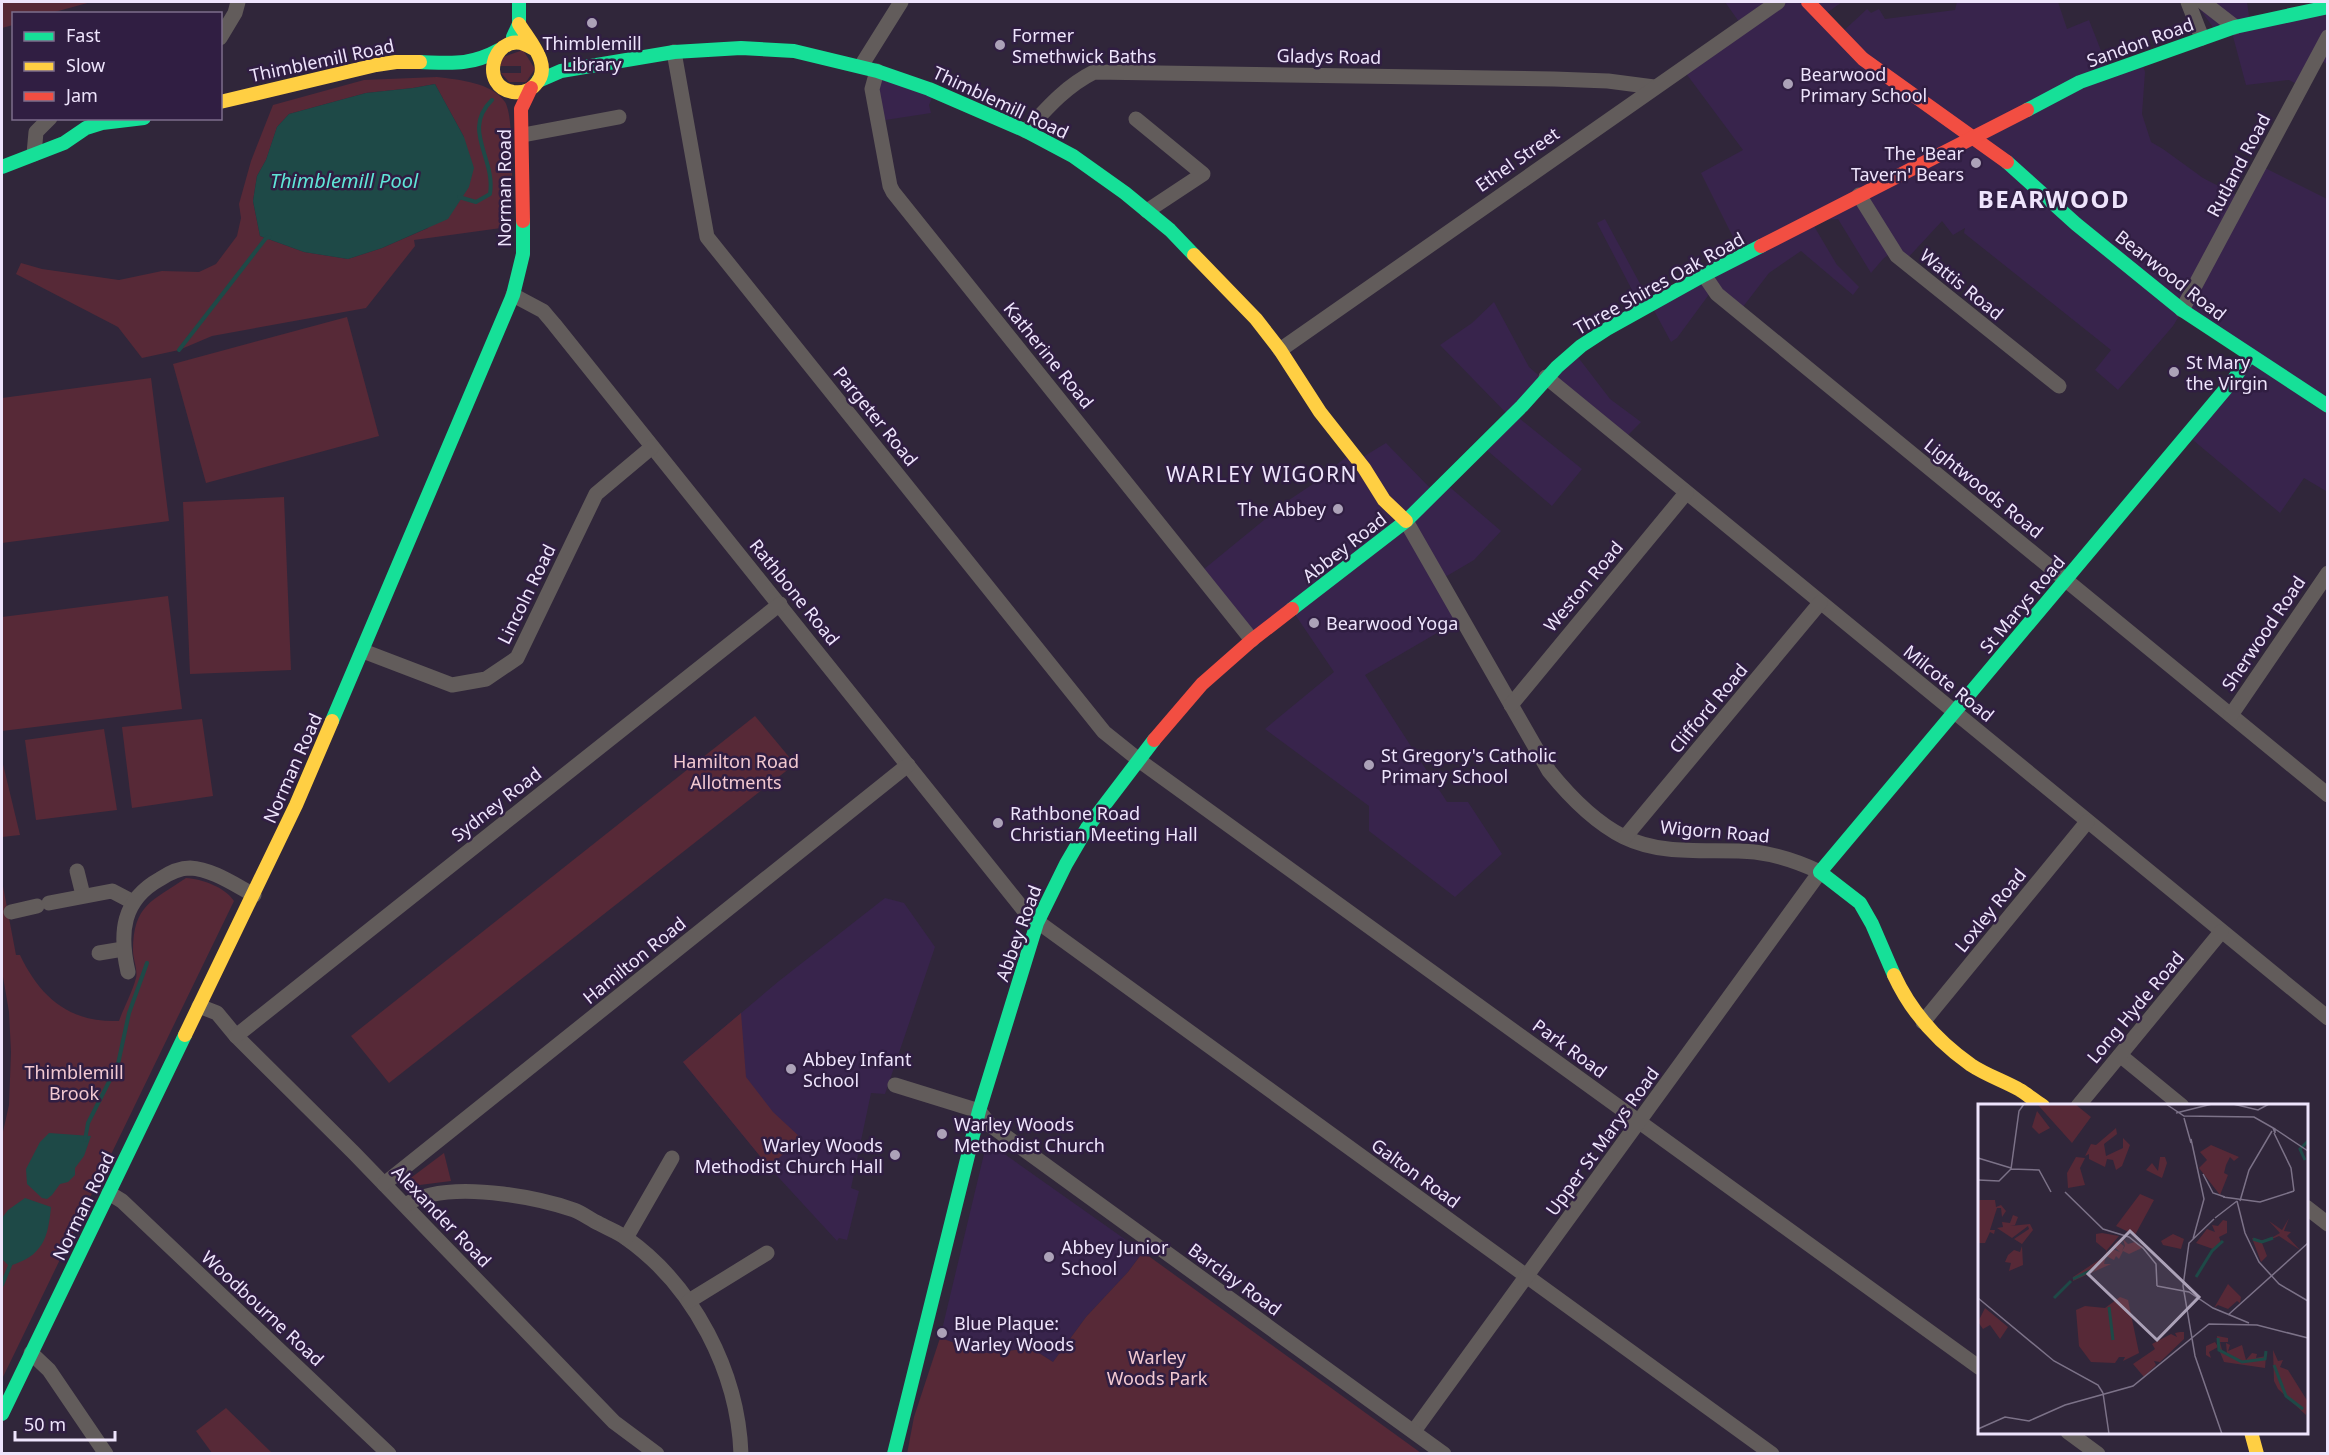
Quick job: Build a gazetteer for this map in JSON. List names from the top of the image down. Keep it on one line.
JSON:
{"streets":{"street":["Sandon Road","Gladys Road","Thimblemill Road","Ethel Street","Rutland Road","Norman Road","Bearwood Road","Three Shires Oak Road","Wattis Road","Katherine Road","Pargeter Road","Lightwoods Road","Abbey Road","Weston Road","Rathbone Road","Lincoln Road","St Marys Road","Sherwood Road","Milcote Road","Clifford Road","Sydney Road","Wigorn Road","Loxley Road","Hamilton Road","Long Hyde Road","Park Road","Upper St Marys Road","Galton Road","Alexander Road","Barclay Road","Woodbourne Road"]},"crossings":[["Sandon Road","Bearwood Road"],["Sandon Road","Three Shires Oak Road"],["Gladys Road","Thimblemill Road"],["Gladys Road","Ethel Street"],["Thimblemill Road","Ethel Street"],["Thimblemill Road","Norman Road"],["Thimblemill Road","Three Shires Oak Road"],["Thimblemill Road","Katherine Road"],["Thimblemill Road","Pargeter Road"],["Thimblemill Road","Abbey Road"],["Thimblemill Road","Wigorn Road"],["Rutland Road","Bearwood Road"],["Norman Road","Rathbone Road"],["Norman Road","Lincoln Road"],["Norman Road","Alexander Road"],["Norman Road","Woodbourne Road"],["Bearwood Road","Three Shires Oak Road"],["Bearwood Road","St Marys Road"],["Three Shires Oak Road","Wattis Road"],["Three Shires Oak Road","Lightwoods Road"],["Three Shires Oak Road","Abbey Road"],["Three Shires Oak Road","Milcote Road"],["Three Shires Oak Road","Wigorn Road"],["Katherine Road","Abbey Road"],["Pargeter Road","Abbey Road"],["Pargeter Road","Park Road"],["Lightwoods Road","St Marys Road"],["Lightwoods Road","Sherwood Road"],["Abbey Road","Rathbone Road"],["Abbey Road","Wigorn Road"],["Abbey Road","Park Road"],["Abbey Road","Galton Road"],["Abbey Road","Barclay Road"],["Weston Road","Milcote Road"],["Weston Road","Wigorn Road"],["Rathbone Road","Lincoln Road"],["Rathbone Road","Sydney Road"],["Rathbone Road","Hamilton Road"],["Rathbone Road","Galton Road"],["St Marys Road","Milcote Road"],["St Marys Road","Wigorn Road"],["St Marys Road","Upper St Marys Road"],["Milcote Road","Clifford Road"],["Milcote Road","Loxley Road"],["Milcote Road","Long Hyde Road"],["Clifford Road","Wigorn Road"],["Sydney Road","Alexander Road"],["Wigorn Road","Loxley Road"],["Wigorn Road","Upper St Marys Road"],["Hamilton Road","Alexander Road"],["Park Road","Upper St Marys Road"],["Upper St Marys Road","Galton Road"],["Upper St Marys Road","Barclay Road"]],"districts":["BEARWOOD","WARLEY WIGORN"],"water":["Thimblemill Pool"],"parks":["Hamilton Road Allotments","Thimblemill Brook","Warley Woods Park"],"places":["Thimblemill Library","Former Smethwick Baths","Bearwood Primary School","The 'Bear Tavern' Bears","St Mary the Virgin","The Abbey","Bearwood Yoga","St Gregory's Catholic Primary School","Rathbone Road Christian Meeting Hall","Abbey Infant School","Warley Woods Methodist Church","Warley Woods Methodist Church Hall","Abbey Junior School","Blue Plaque: Warley Woods"],"legend":["Fast","Slow","Jam"],"scale_bar":"50 m"}
